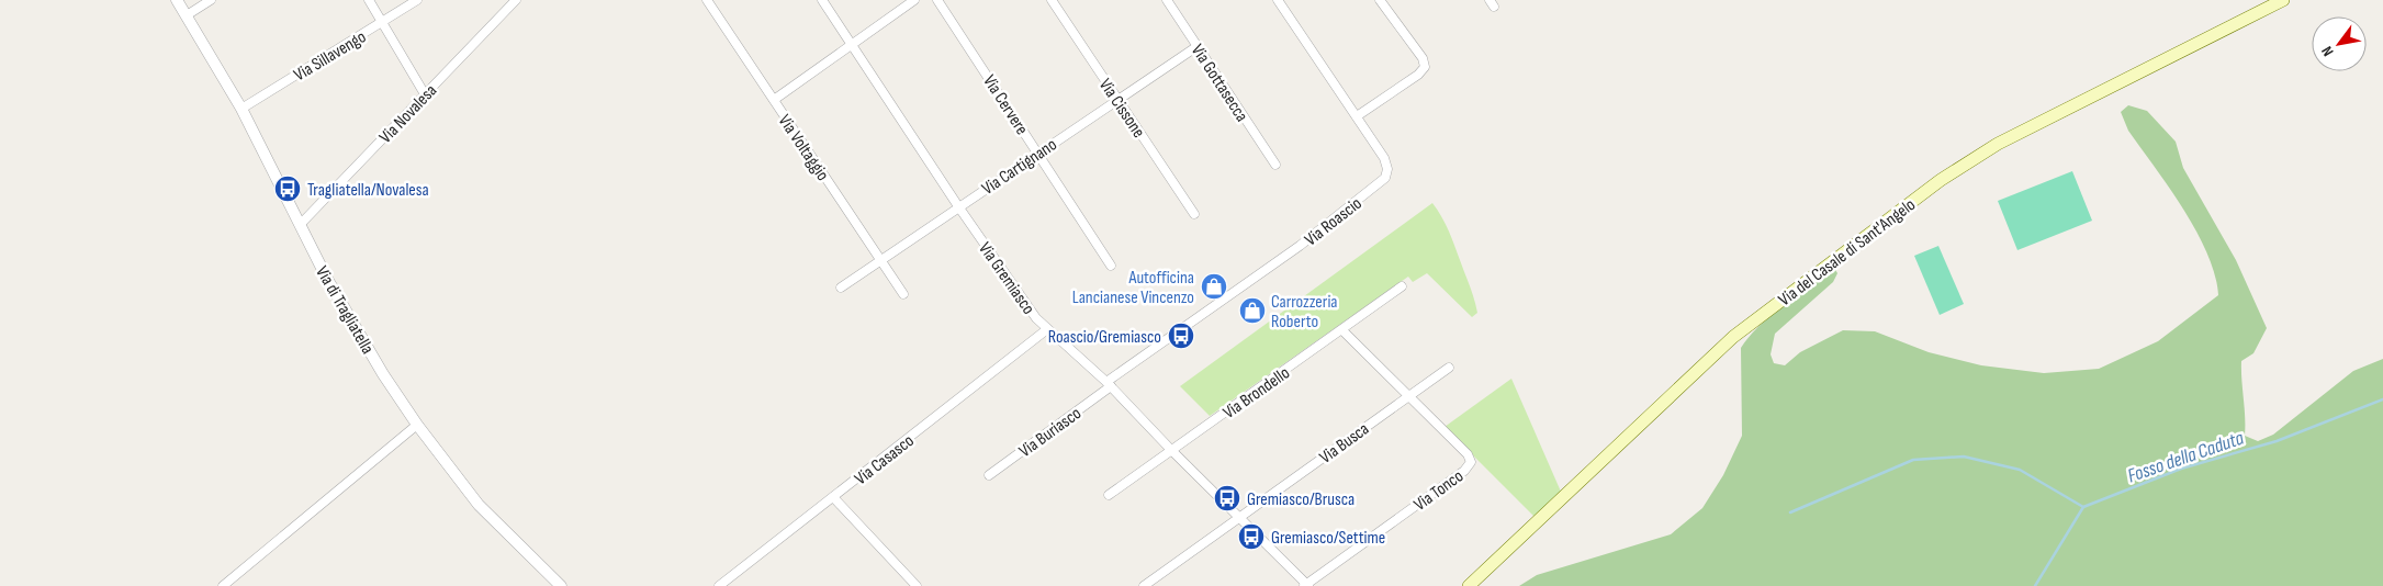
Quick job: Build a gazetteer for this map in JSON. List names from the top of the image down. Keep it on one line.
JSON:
{"streets":{"main road":["Via del Casale di Sant'Angelo"],"street":["Via Sillavengo","Via Gottasecca","Via Cervere","Via Cissone","Via Novalesa","Via Voltaggio","Via Cartignano","Via Roascio","Via Gremiasco","Via di Tragliatella","Via Brondello","Via Buriasco","Via Busca","Via Casasco","Via Tonco"]},"crossings":[["Via Sillavengo","Via di Tragliatella"],["Via Gottasecca","Via Cartignano"],["Via Cervere","Via Cartignano"],["Via Cissone","Via Cartignano"],["Via Novalesa","Via di Tragliatella"],["Via Voltaggio","Via Cartignano"],["Via Cartignano","Via Gremiasco"],["Via Roascio","Via Gremiasco"],["Via Roascio","Via Buriasco"],["Via Gremiasco","Via Brondello"],["Via Gremiasco","Via Buriasco"],["Via Gremiasco","Via Busca"],["Via Gremiasco","Via Casasco"],["Via Gremiasco","Via Tonco"],["Via Brondello","Via Tonco"],["Via Busca","Via Tonco"]],"water":["Fosso della Caduta"],"places":{"bus stop":["Tragliatella/Novalesa","Roascio/Gremiasco","Gremiasco/Brusca","Gremiasco/Settime"],"shop":["Autofficina Lancianese Vincenzo","Carrozzeria Roberto"]},"north":"bottom left"}
